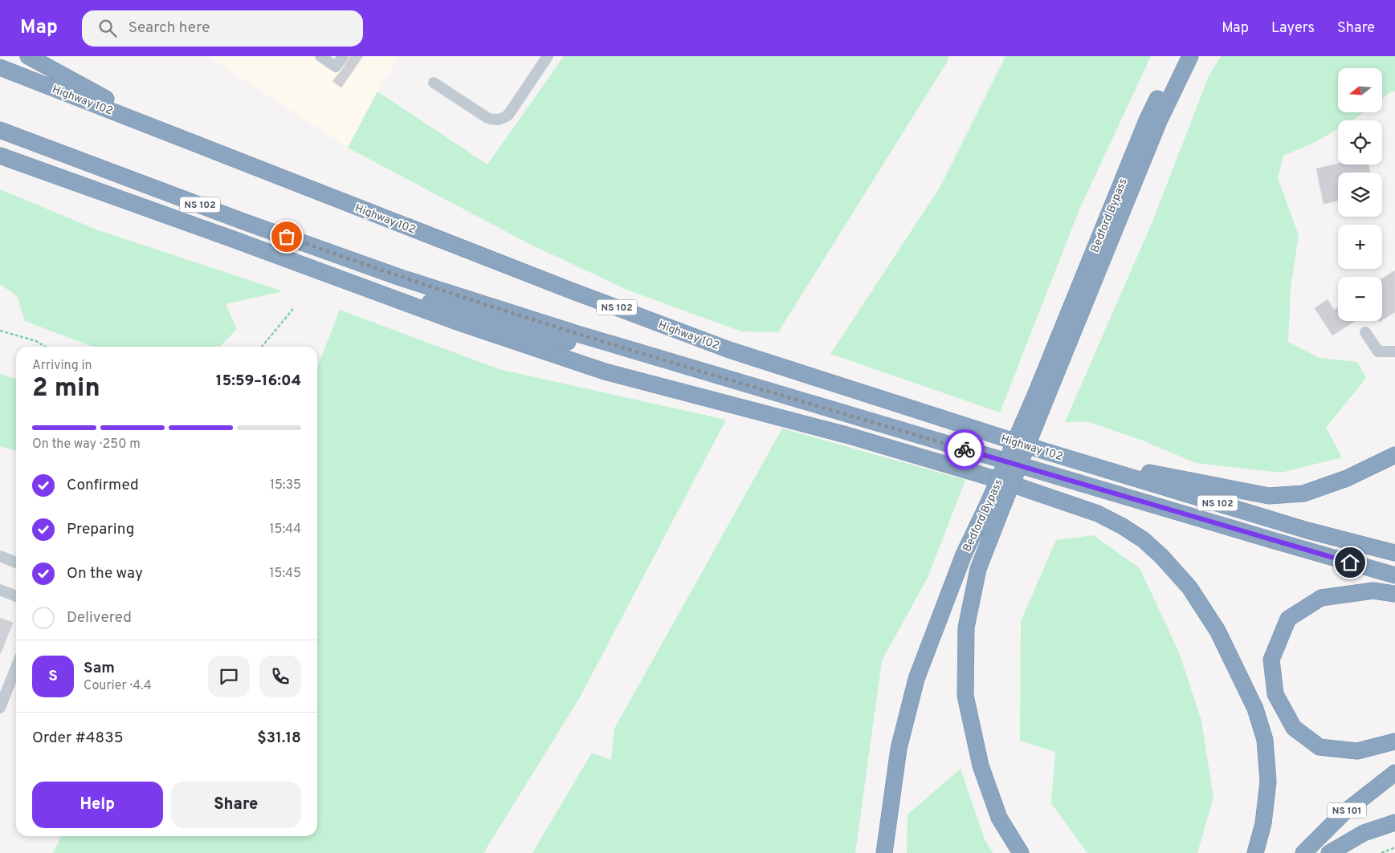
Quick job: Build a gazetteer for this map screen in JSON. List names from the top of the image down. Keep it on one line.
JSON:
{"streets":{"highway":["Highway 102","NS 102","Bedford Bypass","NS 101"]},"north":"left","page":{"header":"Map","search":"Search here","nav":["Map","Layers","Share"],"map_buttons":["+","−"],"heading":["2 min","Arriving in","15:59–16:04"],"panel":["Sam","Courier · 4.4","Order #4835","$31.18"],"bar":"On the way · 250 m","list":[["Confirmed","15:35"],["Preparing","15:44"],["On the way","15:45"],"Delivered"],"round":"S","buttons":["Help","Share"]}}
